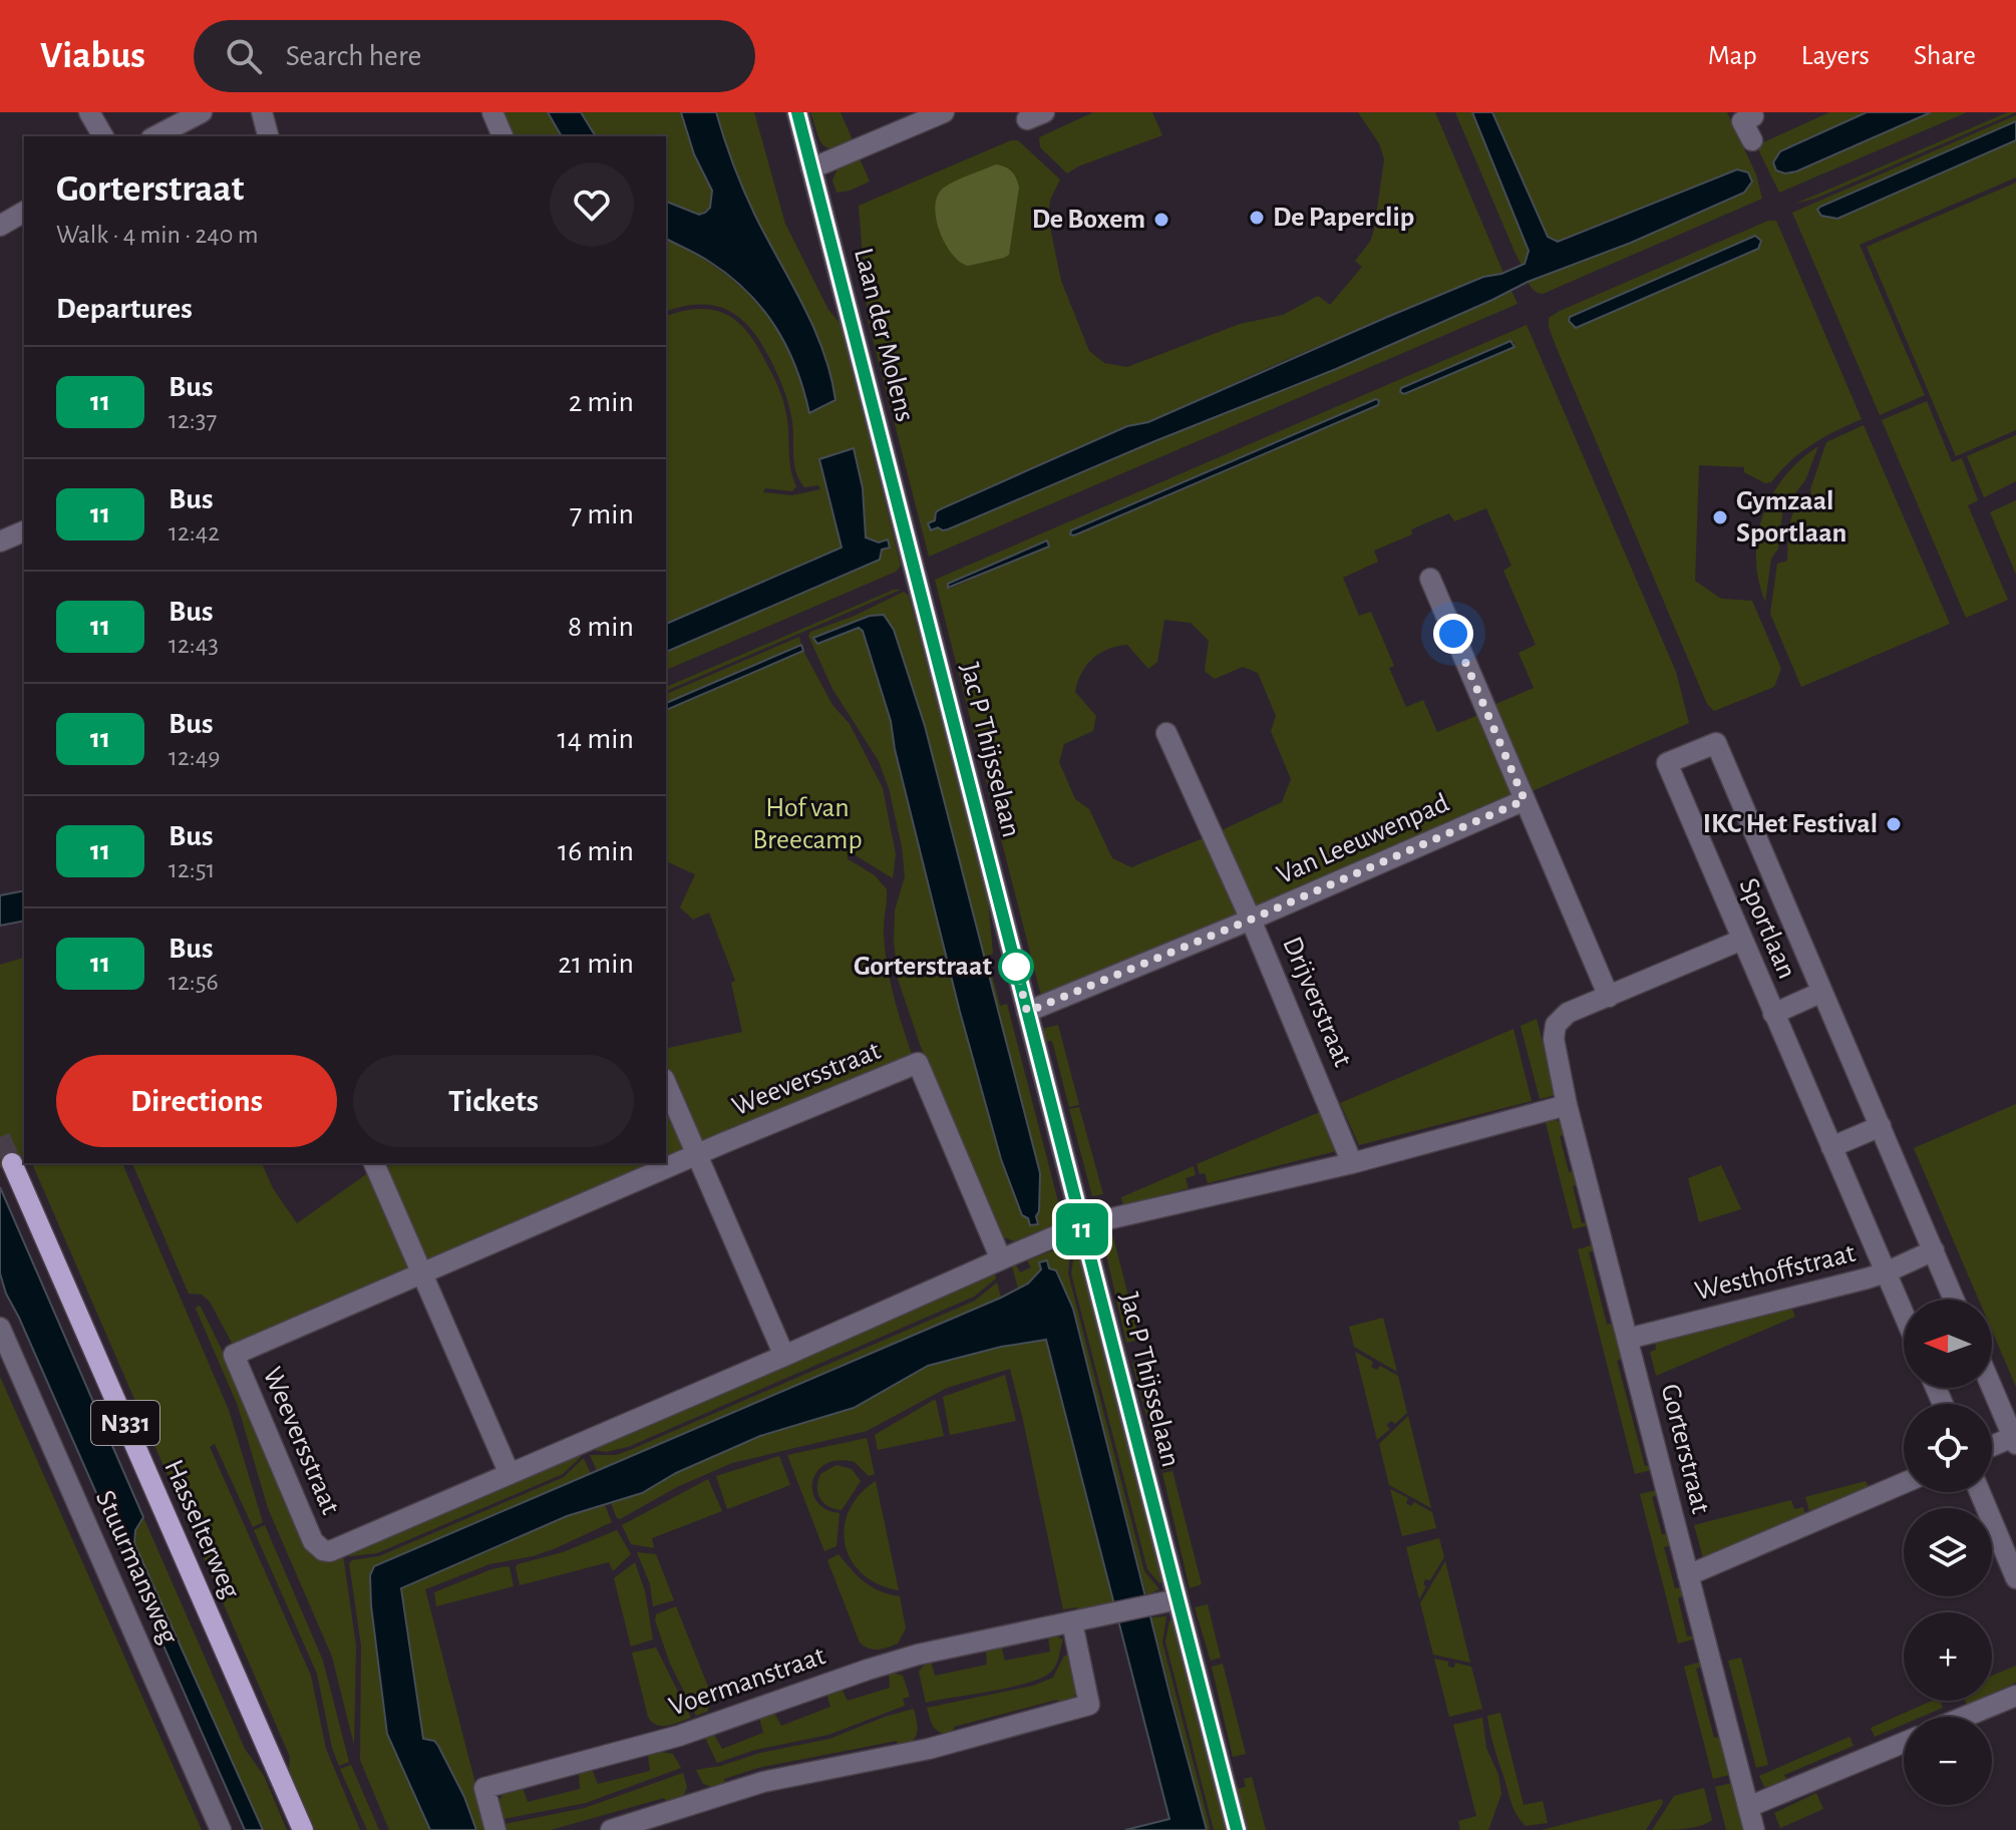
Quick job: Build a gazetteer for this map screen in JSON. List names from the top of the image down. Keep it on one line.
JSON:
{"streets":{"main road":["N331","Hasselterweg"],"street":["Laan der Molens","Jac P Thijsselaan","Van Leeuwenpad","Sportlaan","Drijverstraat","Weeversstraat","Westhoffstraat","Gorterstraat","Stuurmansweg","Voermanstraat"]},"crossings":[["Laan der Molens","Jac P Thijsselaan"],["Jac P Thijsselaan","Van Leeuwenpad"],["Jac P Thijsselaan","Weeversstraat"],["Jac P Thijsselaan","Voermanstraat"],["Van Leeuwenpad","Drijverstraat"],["Sportlaan","Westhoffstraat"],["Westhoffstraat","Gorterstraat"]],"parks":["Hof van Breecamp"],"places":["De Paperclip","De Boxem","Gymzaal Sportlaan","IKC Het Festival","Gorterstraat"],"lines":["bus line 11"],"north":"left","page":{"header":"Viabus","search":"Search here","nav":["Map","Layers","Share"],"on_map":"11","heading":[["Gorterstraat","Walk · 4 min · 240 m"],"Departures"],"list":[{"mark":"11","name":"Bus","note":"12:37","value":"2 min"},{"mark":"11","name":"Bus","note":"12:42","value":"7 min"},{"mark":"11","name":"Bus","note":"12:43","value":"8 min"},{"mark":"11","name":"Bus","note":"12:49","value":"14 min"},{"mark":"11","name":"Bus","note":"12:51","value":"16 min"},{"mark":"11","name":"Bus","note":"12:56","value":"21 min"}],"buttons":["Directions","Tickets"],"map_buttons":["+","−"]}}
